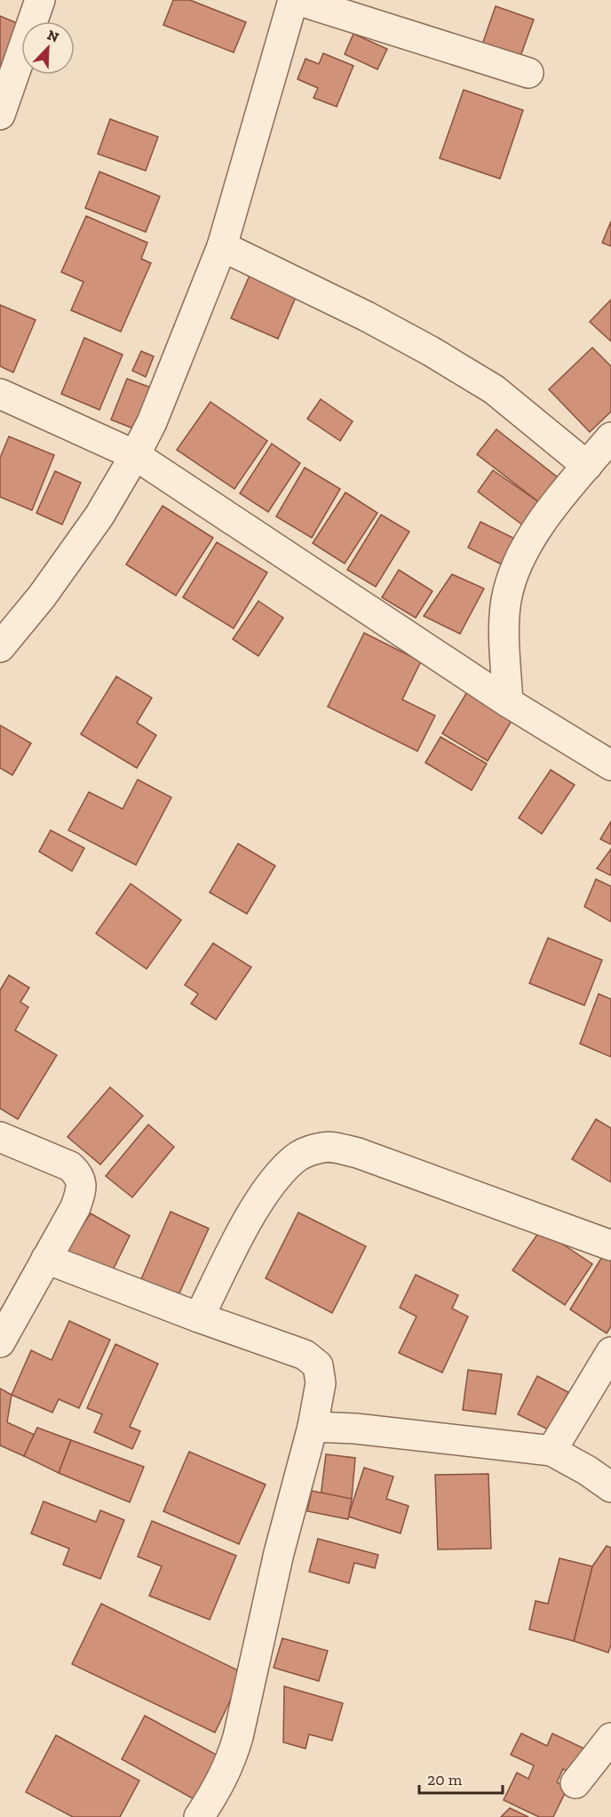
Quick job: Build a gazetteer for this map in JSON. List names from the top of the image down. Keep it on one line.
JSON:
{"scale_bar":"20 m","north":"top right"}
